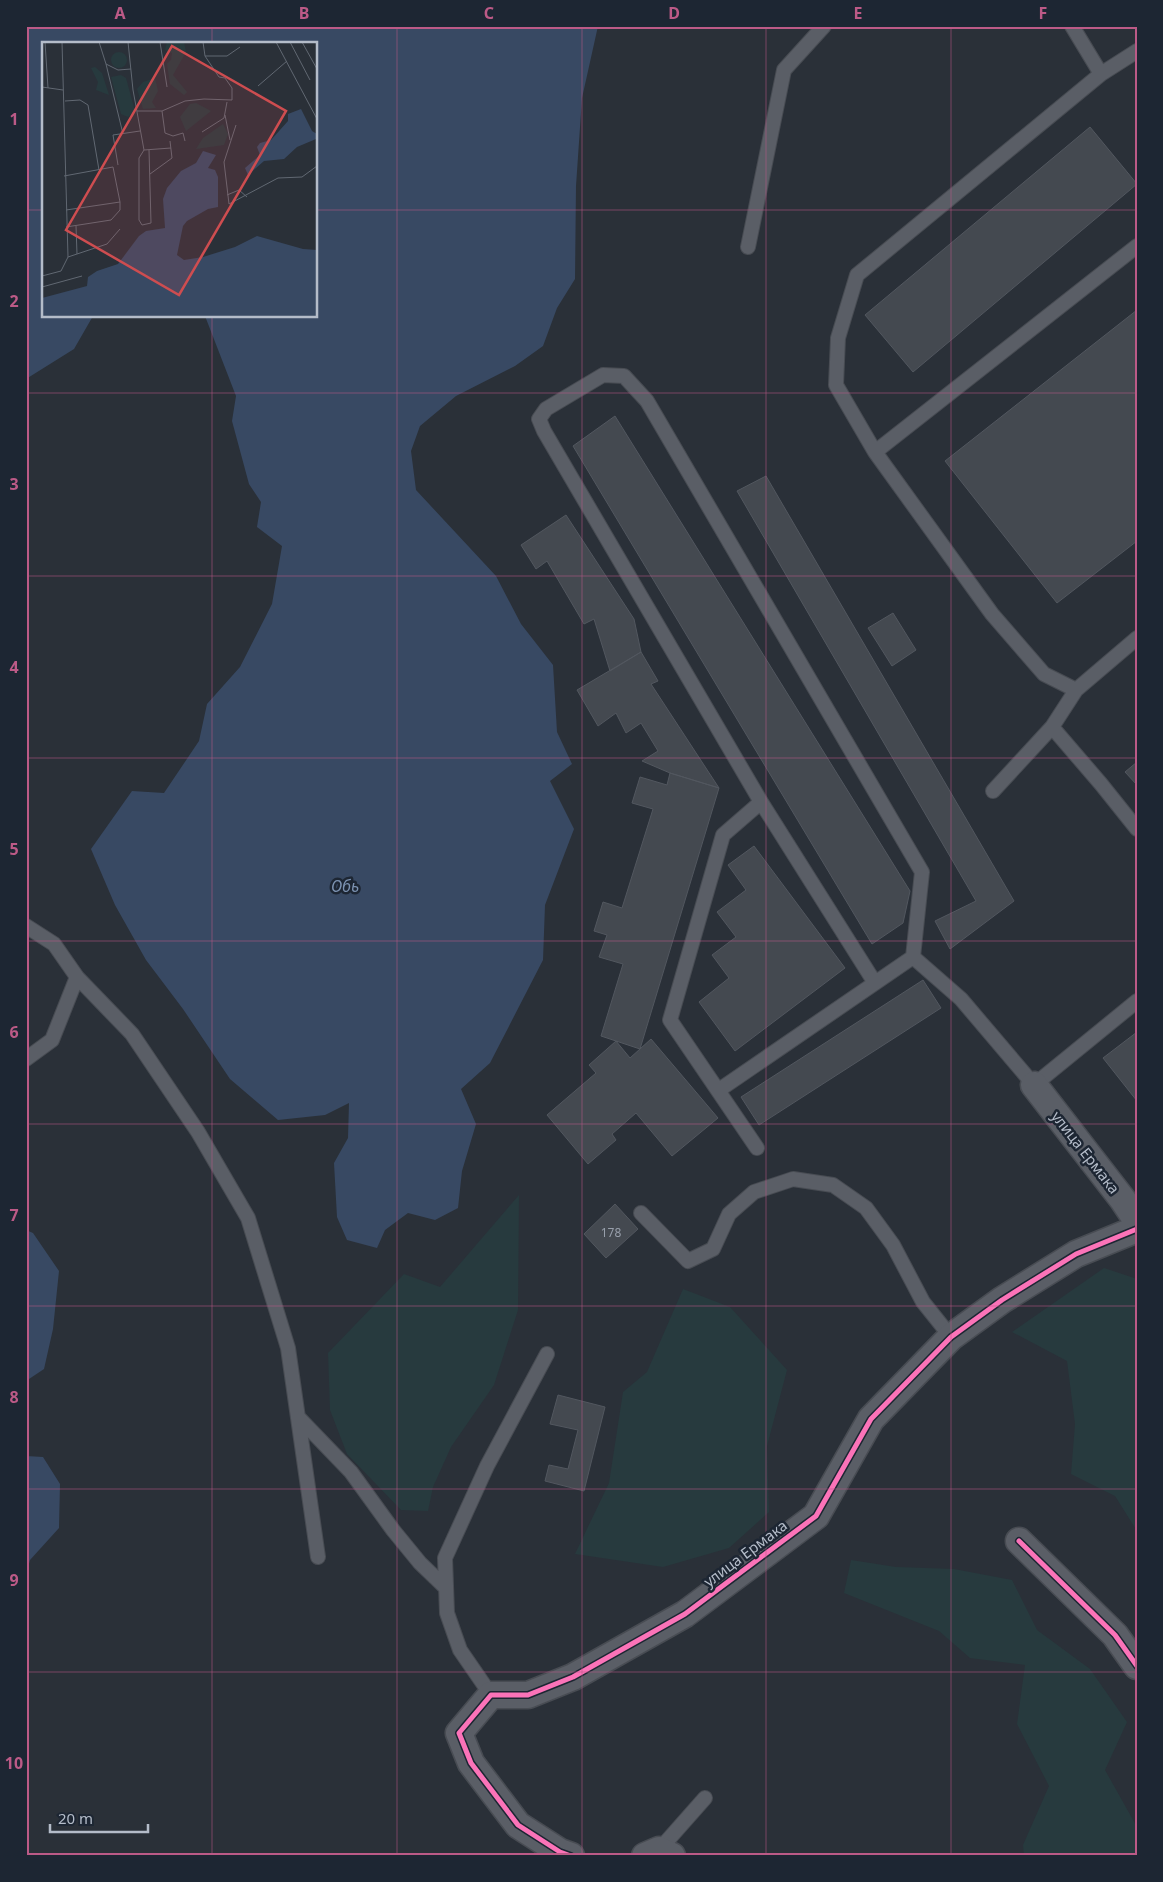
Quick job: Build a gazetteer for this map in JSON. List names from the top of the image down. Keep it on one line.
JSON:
{"streets":{"street":["улица Ермака"]},"water":["Обь"],"house_numbers":["178"],"scale_bar":"20 m","grid":{"columns":["A","B","C","D","E","F"],"rows":["1","2","3","4","5","6","7","8","9","10"]}}
